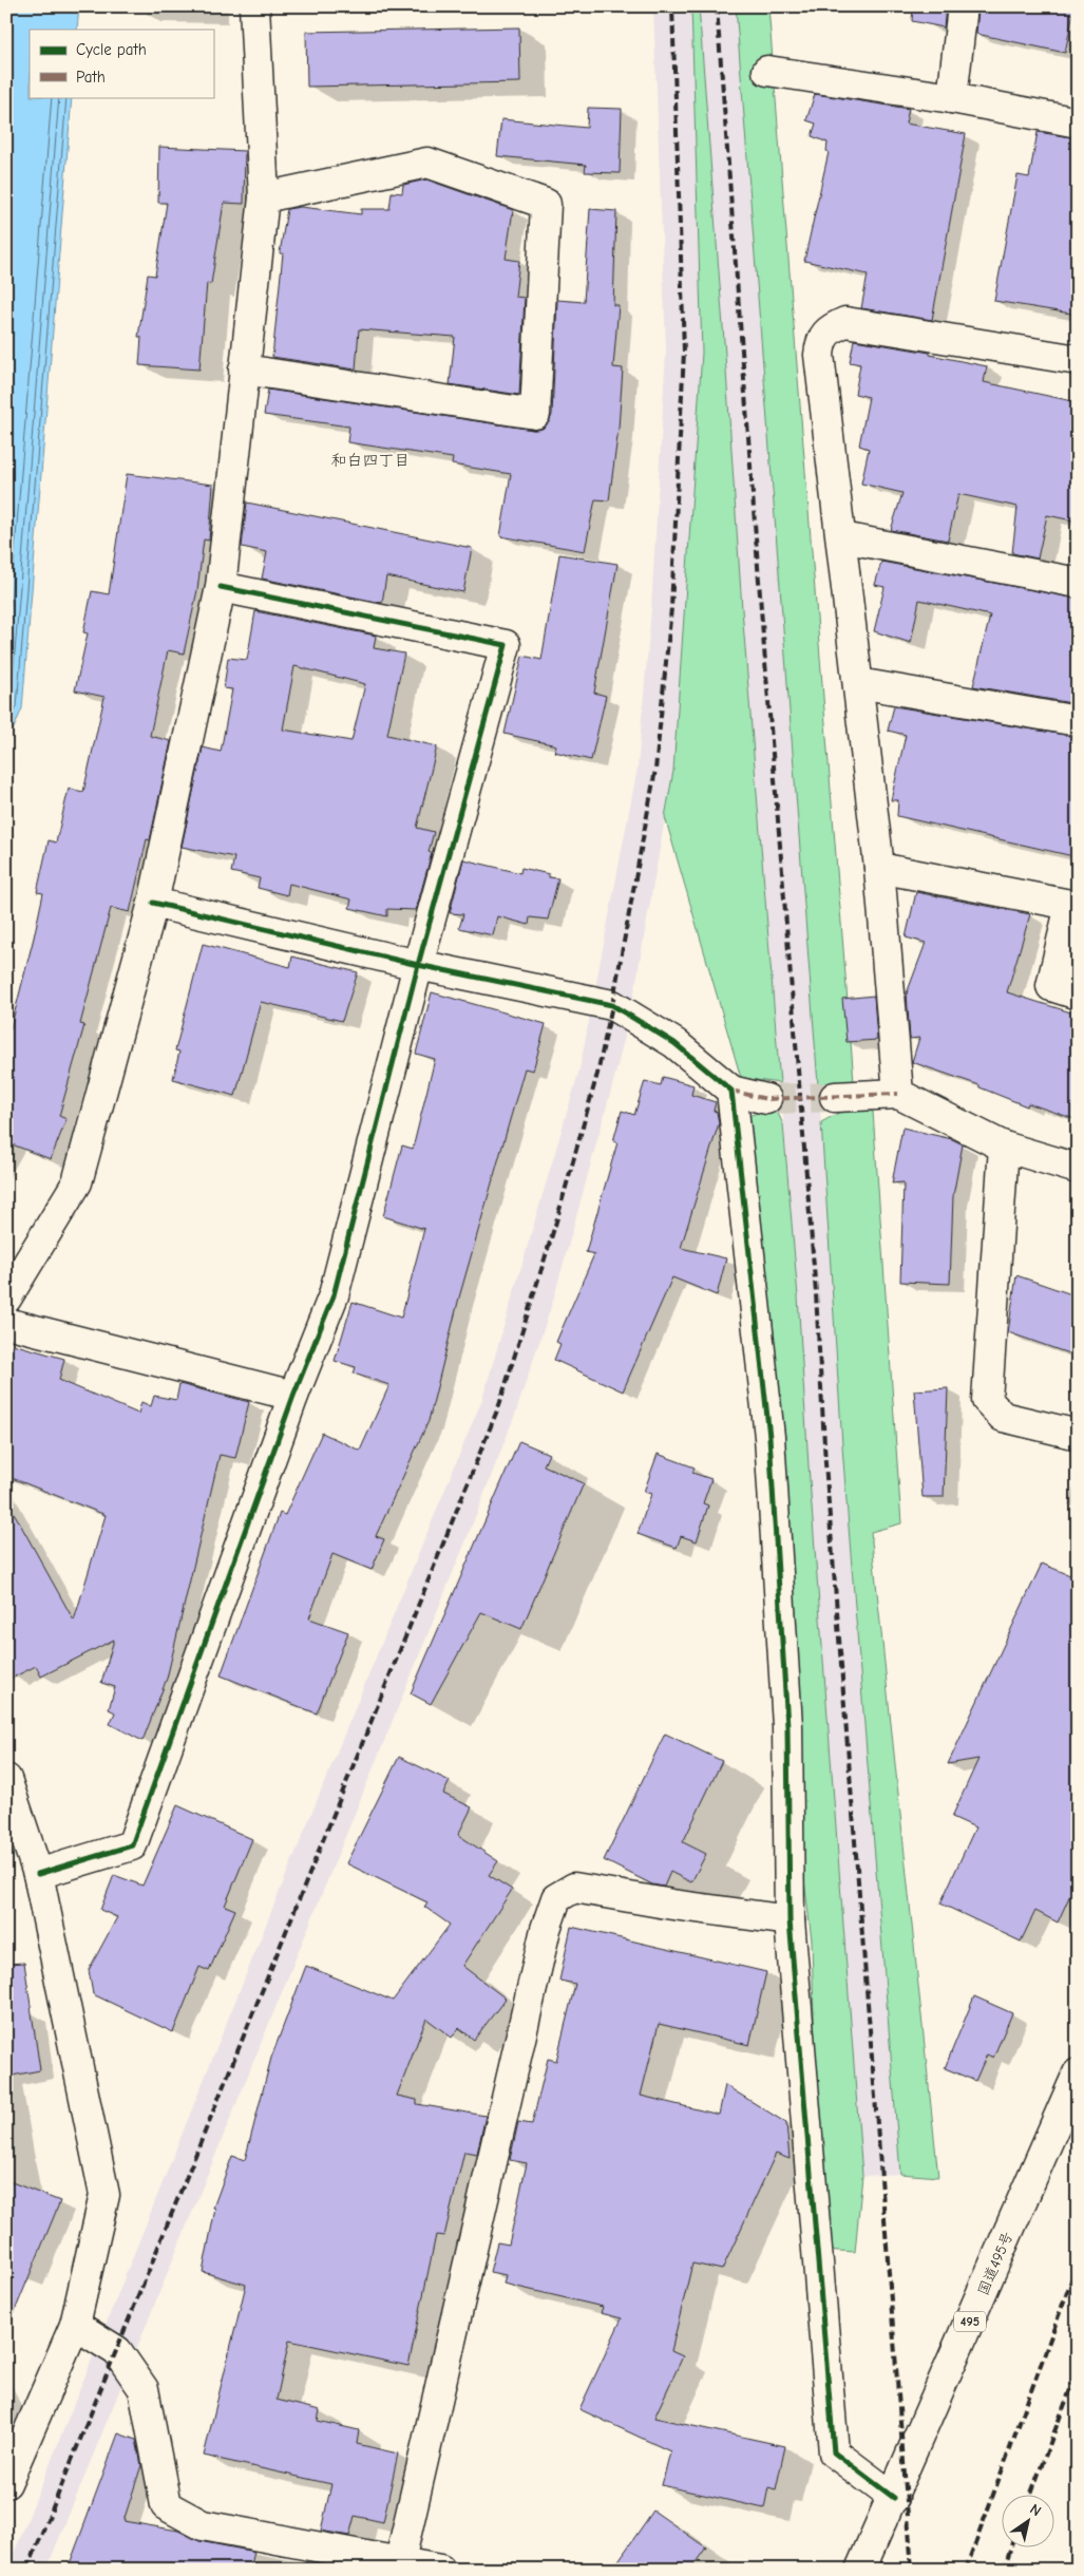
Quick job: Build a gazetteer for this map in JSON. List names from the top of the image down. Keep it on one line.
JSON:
{"streets":{"main road":["国道495号","495"]},"districts":["和白四丁目"],"legend":["Cycle path","Path"],"north":"top right"}
